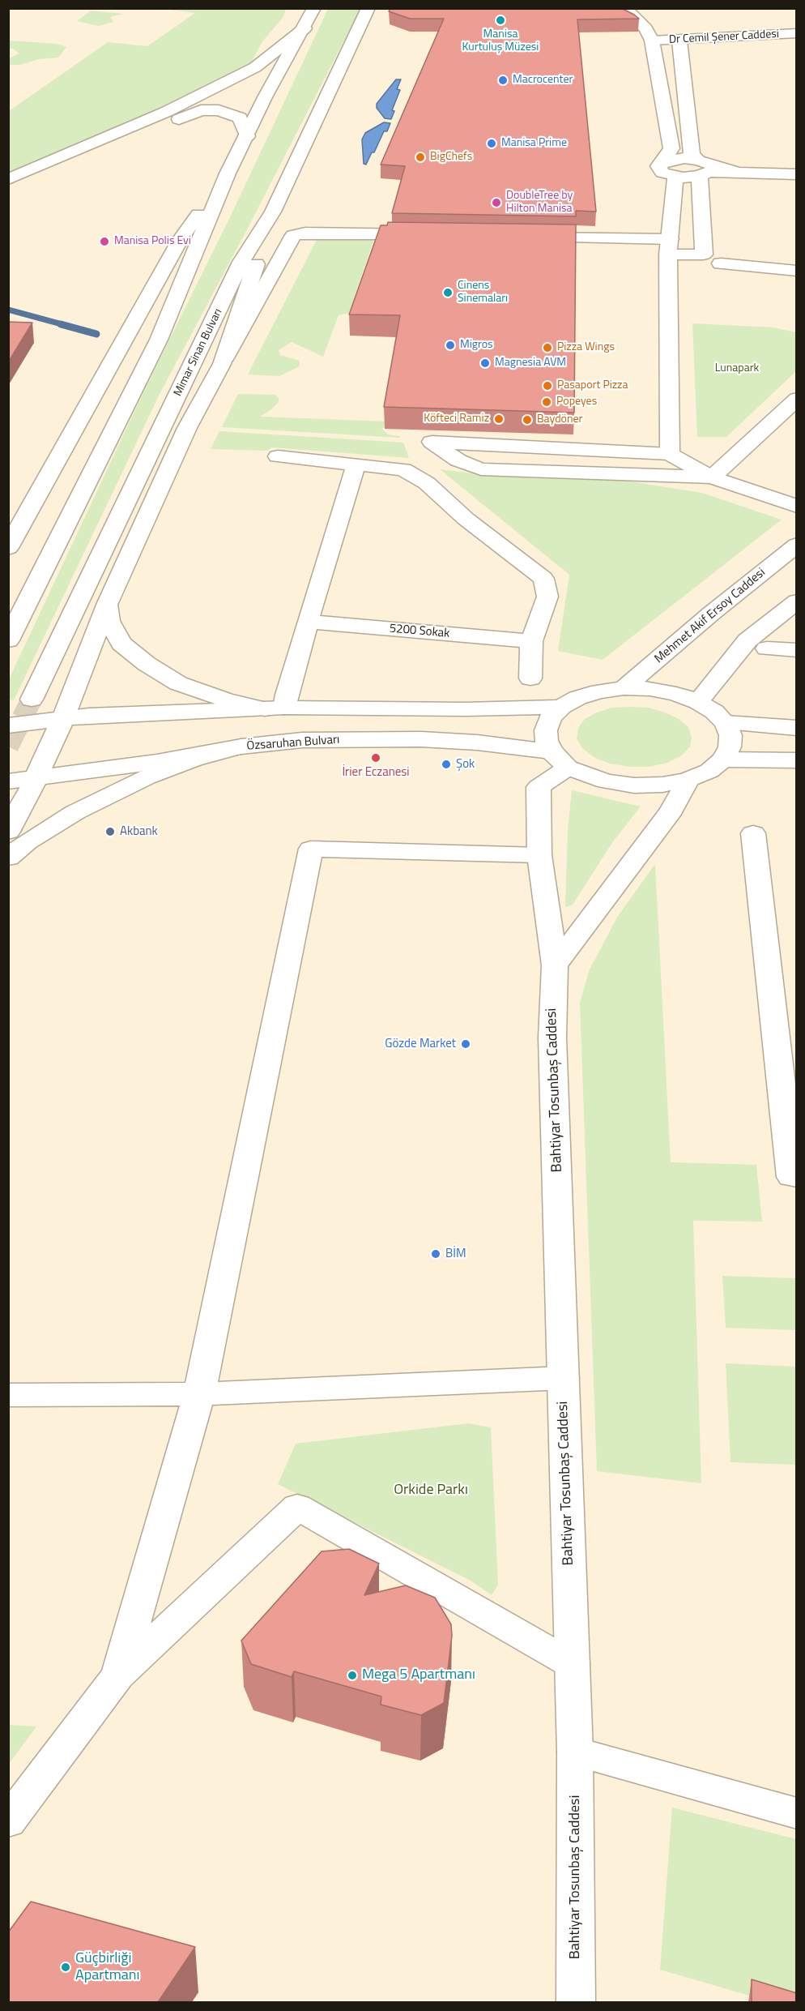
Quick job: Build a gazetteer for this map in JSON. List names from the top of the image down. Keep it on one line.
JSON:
{"streets":{"main road":["Dr Cemil Şener Caddesi","Mimar Sinan Bulvarı","Mehmet Akif Ersoy Caddesi","5200 Sokak","Özsaruhan Bulvarı","Bahtiyar Tosunbaş Caddesi"]},"crossings":[["Özsaruhan Bulvarı","Bahtiyar Tosunbaş Caddesi"]],"parks":["Lunapark","Orkide Parkı"],"places":["Manisa Kurtuluş Müzesi","Macrocenter","Manisa Prime","BigChefs","DoubleTree by Hilton Manisa","Manisa Polis Evi","Cinens Sinemaları","Migros","Pizza Wings","Magnesia AVM","Pasaport Pizza","Popeyes","Köfteci Ramiz","Baydöner","İrier Eczanesi","Şok","Akbank","Gözde Market","BİM","Mega 5 Apartmanı","Güçbirliği Apartmanı"]}
